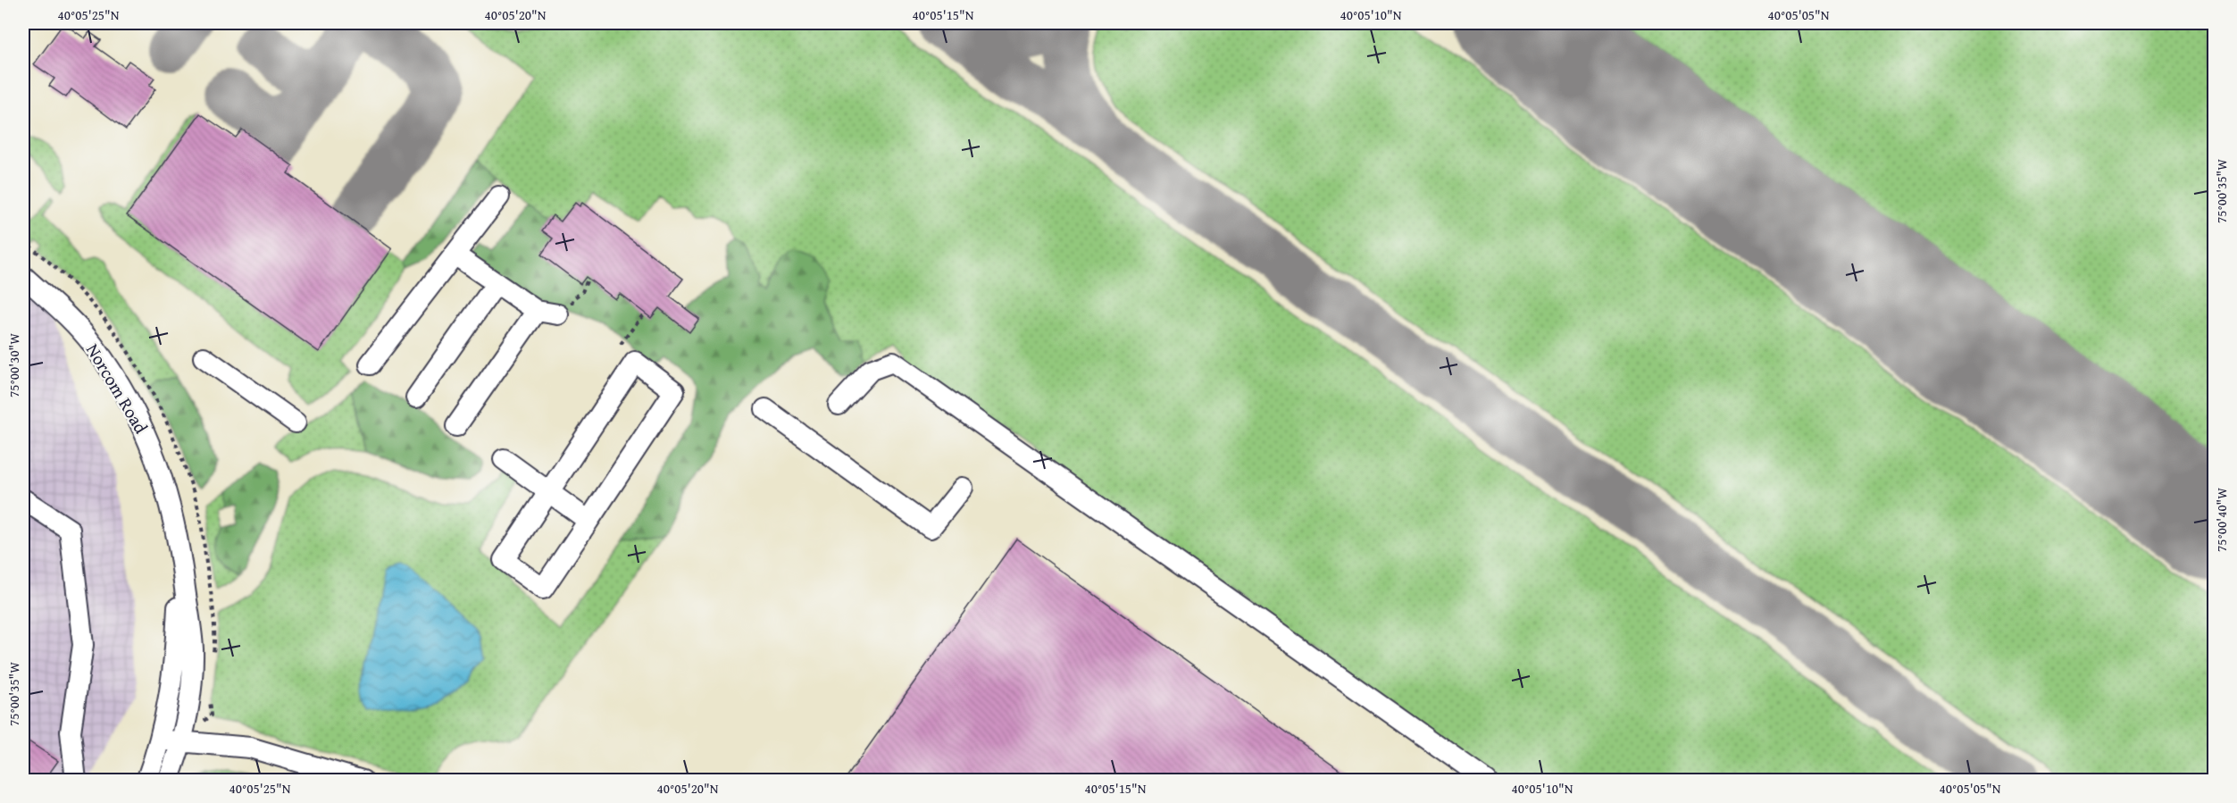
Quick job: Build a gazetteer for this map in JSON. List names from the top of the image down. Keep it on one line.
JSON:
{"streets":{"street":["Norcom Road"]},"coordinates":["40°05'25\"N","40°05'20\"N","40°05'15\"N","40°05'10\"N","40°05'05\"N","75°00'35\"W","75°00'30\"W","75°00'40\"W"]}
